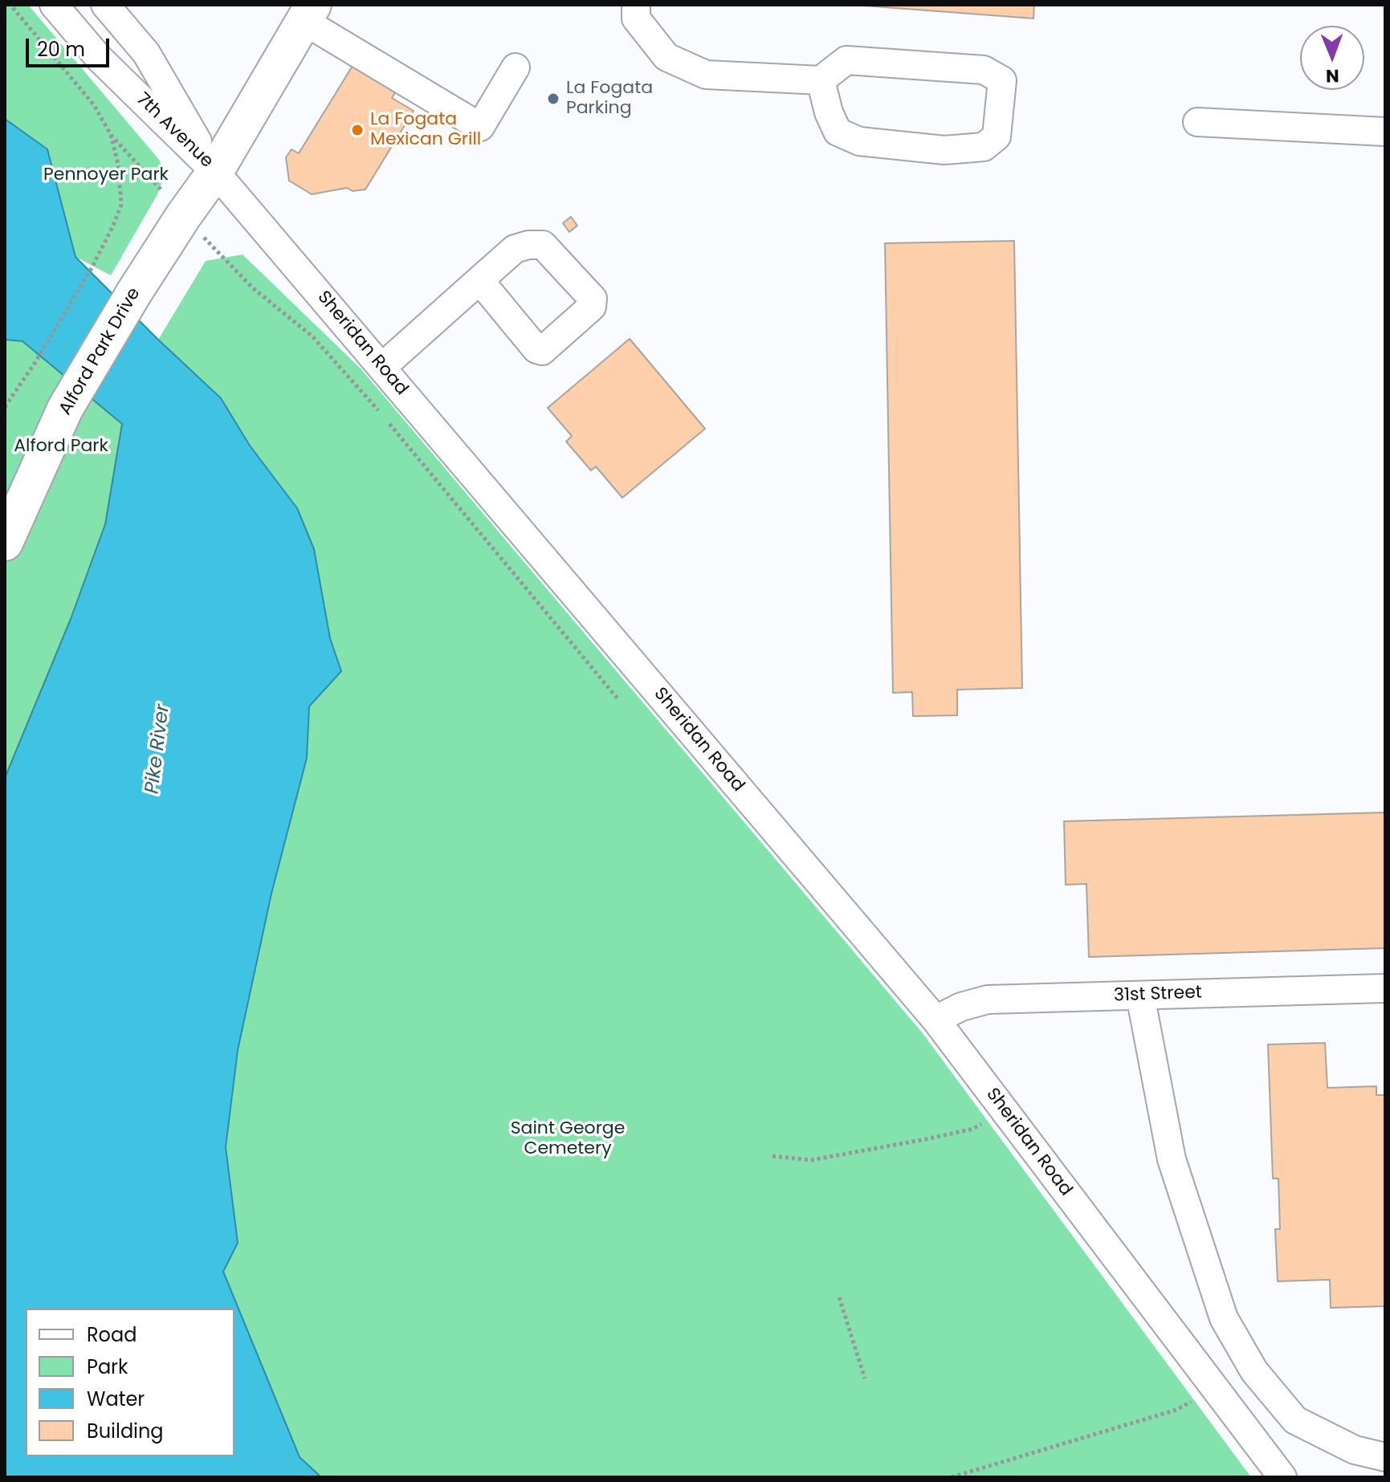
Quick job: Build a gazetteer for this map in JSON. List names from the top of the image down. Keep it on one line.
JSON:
{"streets":{"main road":["Alford Park Drive"],"street":["7th Avenue","Sheridan Road","31st Street"]},"crossings":[["7th Avenue","Sheridan Road"],["7th Avenue","Alford Park Drive"],["Sheridan Road","Alford Park Drive"],["Sheridan Road","31st Street"]],"water":["Pike River"],"parks":["Pennoyer Park","Alford Park","Saint George Cemetery"],"places":["La Fogata Parking","La Fogata Mexican Grill"],"legend":["Road","Park","Water","Building"],"scale_bar":"20 m","north":"bottom"}
